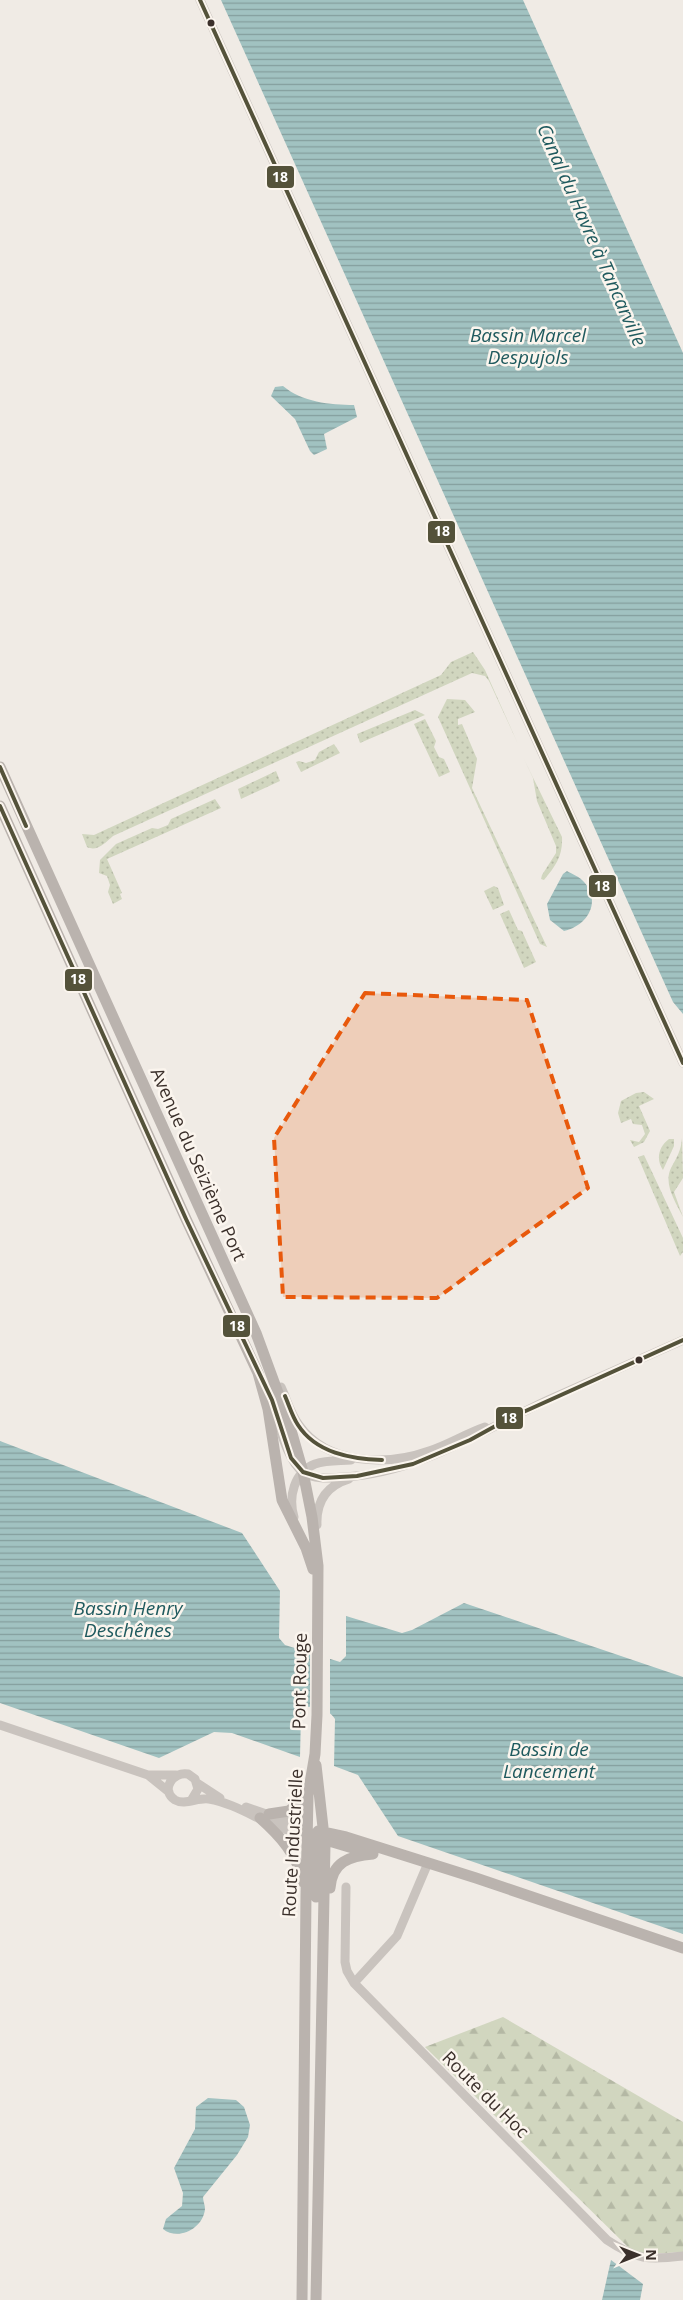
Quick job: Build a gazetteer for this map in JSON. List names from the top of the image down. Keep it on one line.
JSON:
{"streets":{"main road":["Avenue du Seizième Port","Pont Rouge","Route Industrielle"],"street":["Route du Hoc"]},"crossings":[["Avenue du Seizième Port","Pont Rouge"],["Pont Rouge","Route Industrielle"]],"water":["Canal du Havre à Tancarville","Bassin Marcel Despujols","Bassin Henry Deschênes","Bassin de Lancement"],"lines":["transit line 18"],"north":"right"}
